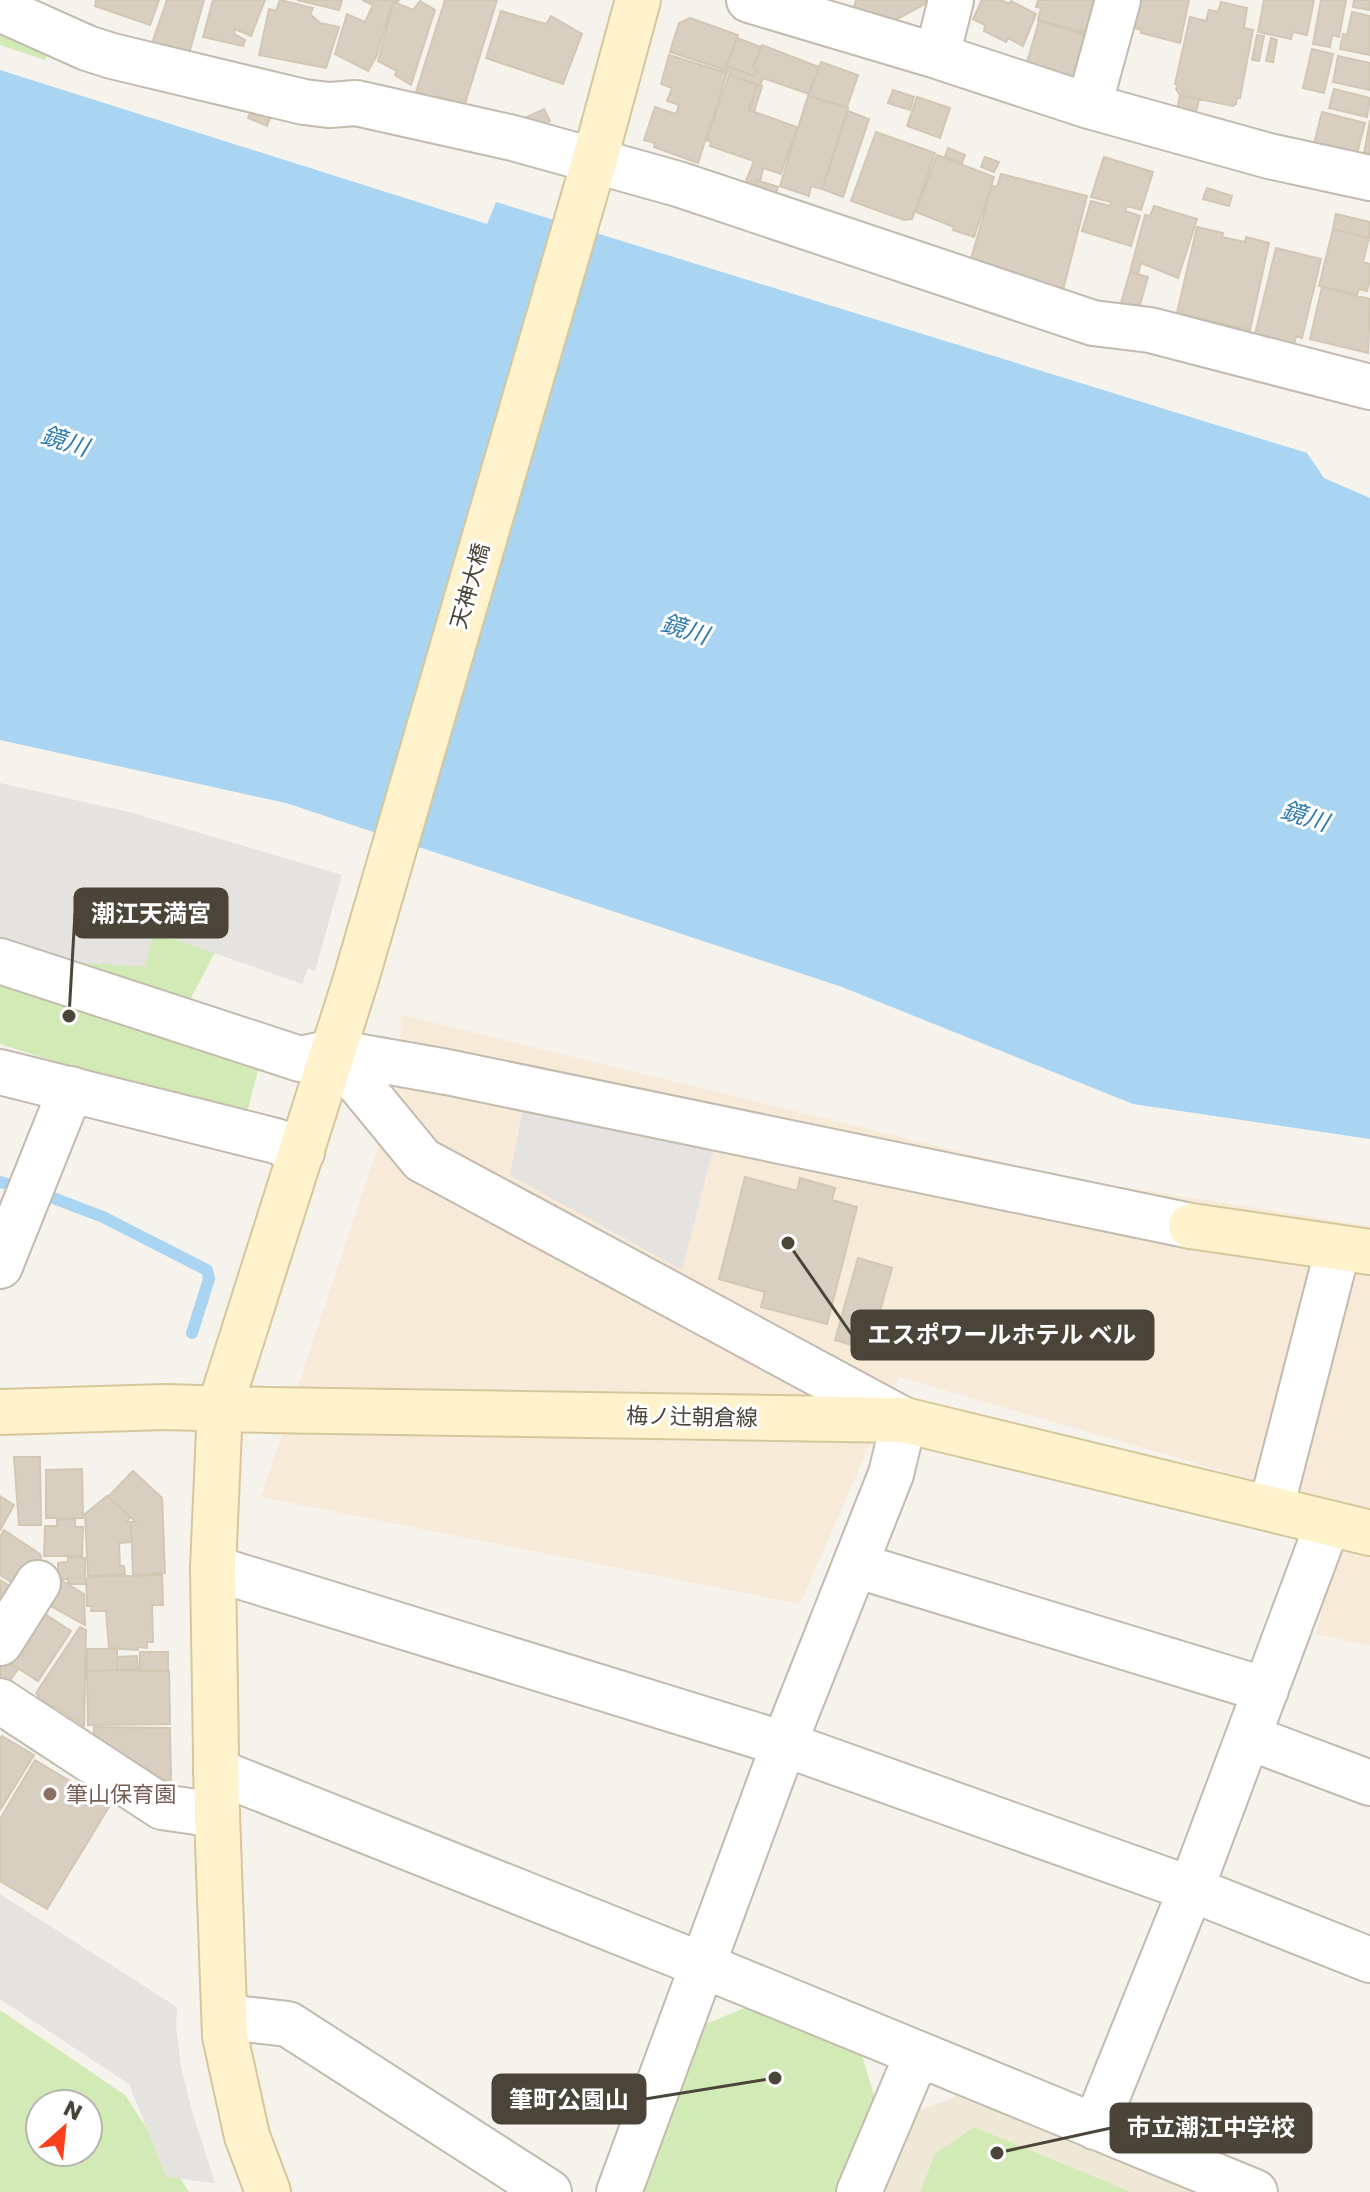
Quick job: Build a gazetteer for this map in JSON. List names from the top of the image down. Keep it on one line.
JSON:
{"streets":{"street":["天神大橋","梅ノ辻朝倉線"]},"crossings":[["天神大橋","梅ノ辻朝倉線"]],"water":["鏡川"],"places":["潮江天満宮","エスポワールホテル ベル","筆山保育園","筆町公園山","市立潮江中学校"],"north":"top right"}
